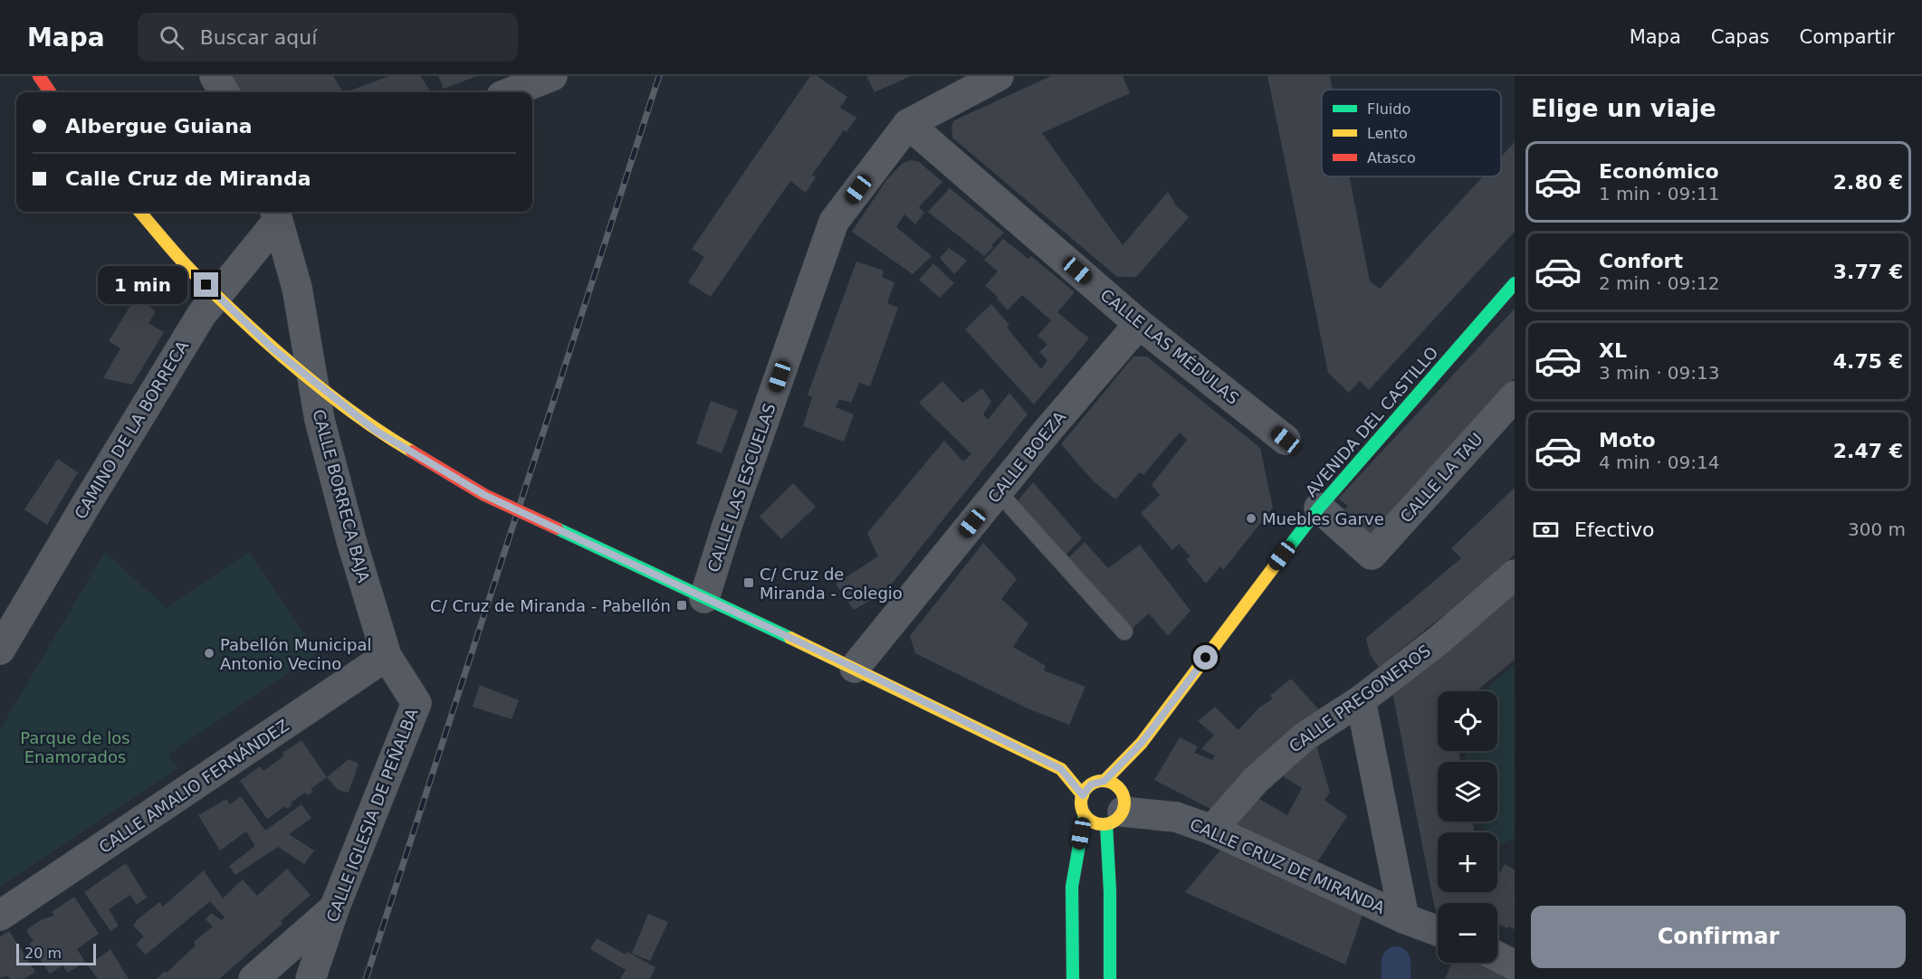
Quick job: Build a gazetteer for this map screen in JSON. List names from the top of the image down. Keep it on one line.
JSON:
{"streets":{"street":["CALLE LAS MÉDULAS","AVENIDA DEL CASTILLO","CAMINO DE LA BORRECA","CALLE BOEZA","CALLE LA TAU","CALLE LAS ESCUELAS","CALLE BORRECA BAJA","CALLE PREGONEROS","CALLE AMALIO FERNÁNDEZ","CALLE IGLESIA DE PEÑALBA","CALLE CRUZ DE MIRANDA"]},"crossings":[["CALLE LAS MÉDULAS","CALLE BOEZA"],["CALLE LAS MÉDULAS","CALLE LAS ESCUELAS"],["AVENIDA DEL CASTILLO","CALLE LA TAU"],["AVENIDA DEL CASTILLO","CALLE CRUZ DE MIRANDA"],["CAMINO DE LA BORRECA","CALLE BORRECA BAJA"],["CALLE BORRECA BAJA","CALLE AMALIO FERNÁNDEZ"],["CALLE BORRECA BAJA","CALLE IGLESIA DE PEÑALBA"],["CALLE PREGONEROS","CALLE CRUZ DE MIRANDA"],["CALLE AMALIO FERNÁNDEZ","CALLE IGLESIA DE PEÑALBA"]],"parks":["Parque de los Enamorados"],"places":{"other":["Muebles Garve","Pabellón Municipal Antonio Vecino"],"transit":["C/ Cruz de Miranda - Colegio","C/ Cruz de Miranda - Pabellón"]},"legend":["Fluido","Lento","Atasco"],"scale_bar":"20 m","page":{"header":"Mapa","search":"Buscar aquí","nav":["Mapa","Capas","Compartir"],"heading":"Elige un viaje","banner":["Albergue Guiana","Calle Cruz de Miranda"],"list":[{"name":"Económico","note":"1 min · 09:11","value":"2.80 €"},{"name":"Confort","note":"2 min · 09:12","value":"3.77 €"},{"name":"XL","note":"3 min · 09:13","value":"4.75 €"},{"name":"Moto","note":"4 min · 09:14","value":"2.47 €"}],"bubble":"1 min","pay":["Efectivo","300 m"],"map_buttons":["+","−"],"buttons":"Confirmar","scale":"20 m"}}
